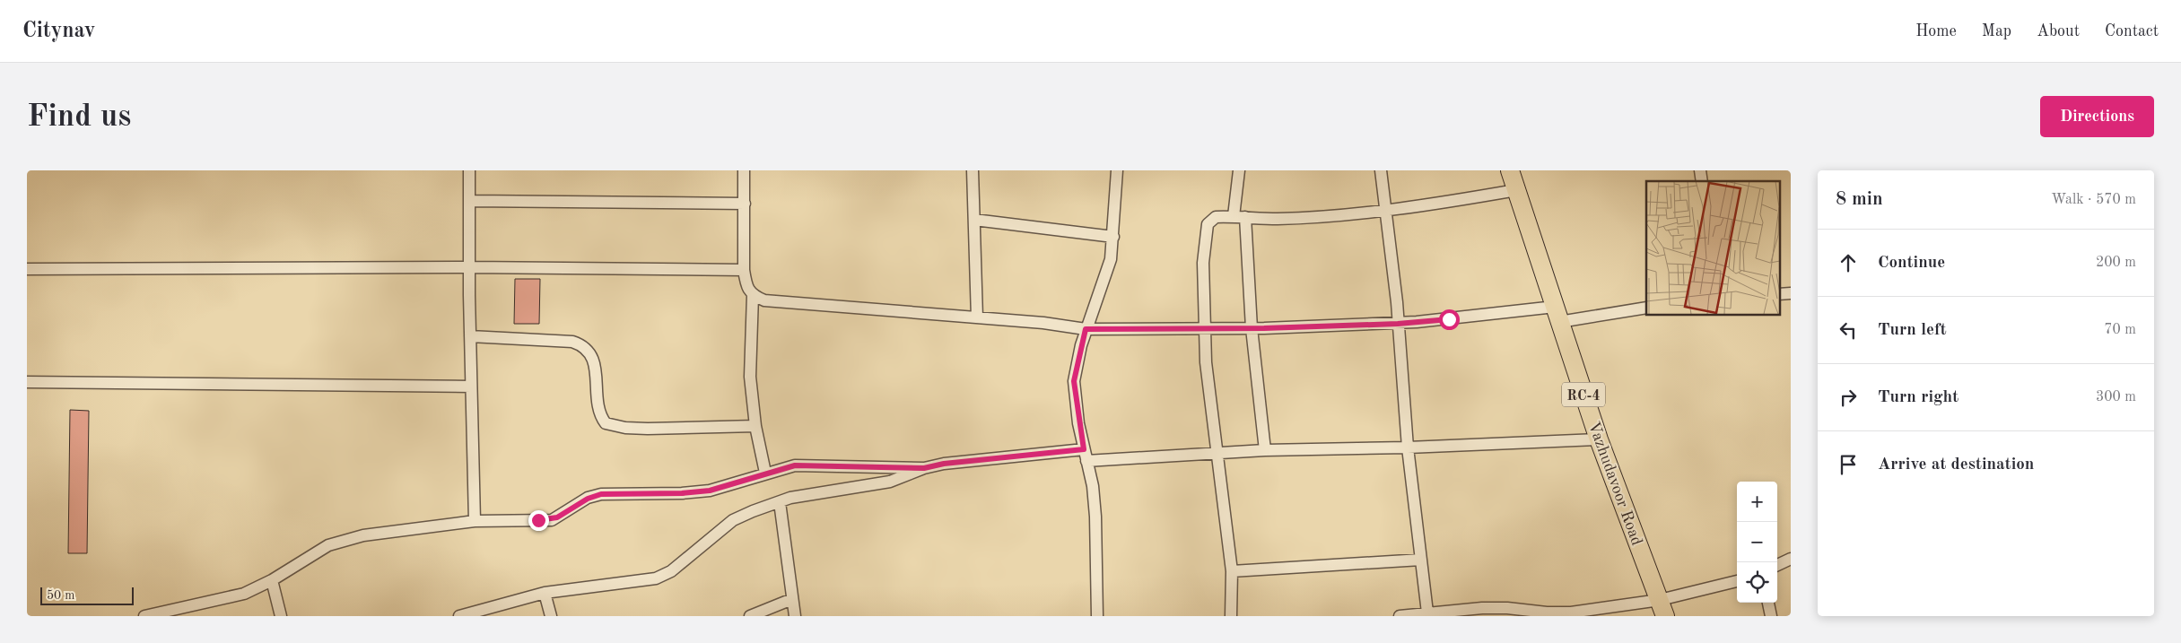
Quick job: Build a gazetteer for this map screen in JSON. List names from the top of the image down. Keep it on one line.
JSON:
{"streets":{"main road":["RC-4","Vazhudavoor Road"]},"scale_bar":"50 m","page":{"header":"Citynav","nav":["Home","Map","About","Contact"],"buttons":"Directions","title":"Find us","heading":["8 min","Walk · 570 m"],"list":[["Continue","200 m"],["Turn left","70 m"],["Turn right","300 m"],"Arrive at destination"],"map_buttons":["+","−"],"scale":"50 m"}}
